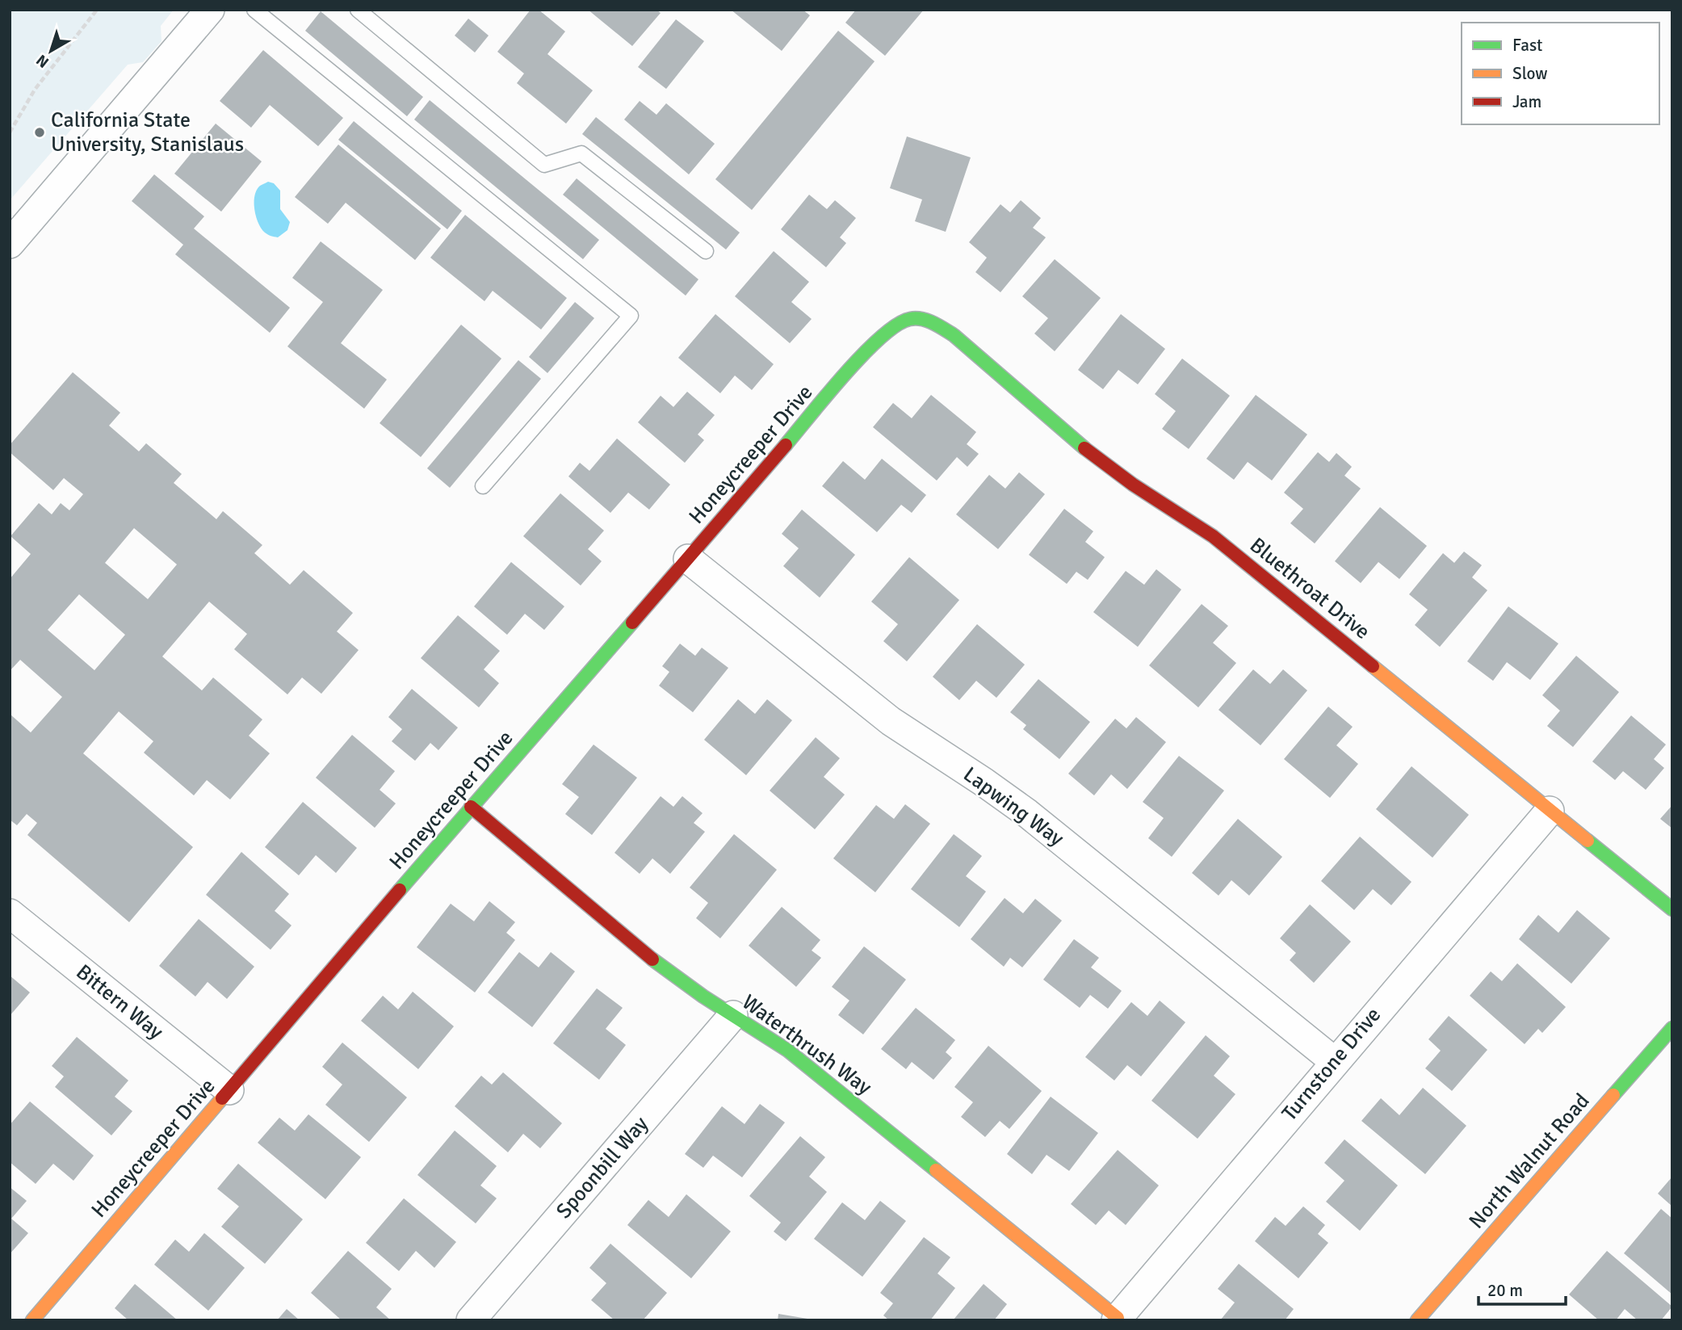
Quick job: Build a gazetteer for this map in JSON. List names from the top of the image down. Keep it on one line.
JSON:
{"streets":{"street":["Honeycreeper Drive","Bluethroat Drive","Lapwing Way","Bittern Way","Waterthrush Way","Turnstone Drive","North Walnut Road","Spoonbill Way"]},"crossings":[["Honeycreeper Drive","Bluethroat Drive"],["Honeycreeper Drive","Lapwing Way"],["Honeycreeper Drive","Bittern Way"],["Honeycreeper Drive","Waterthrush Way"],["Bluethroat Drive","Turnstone Drive"],["Lapwing Way","Turnstone Drive"],["Waterthrush Way","Turnstone Drive"],["Waterthrush Way","Spoonbill Way"]],"places":["California State University, Stanislaus"],"legend":["Fast","Slow","Jam"],"scale_bar":"20 m","north":"bottom left"}
